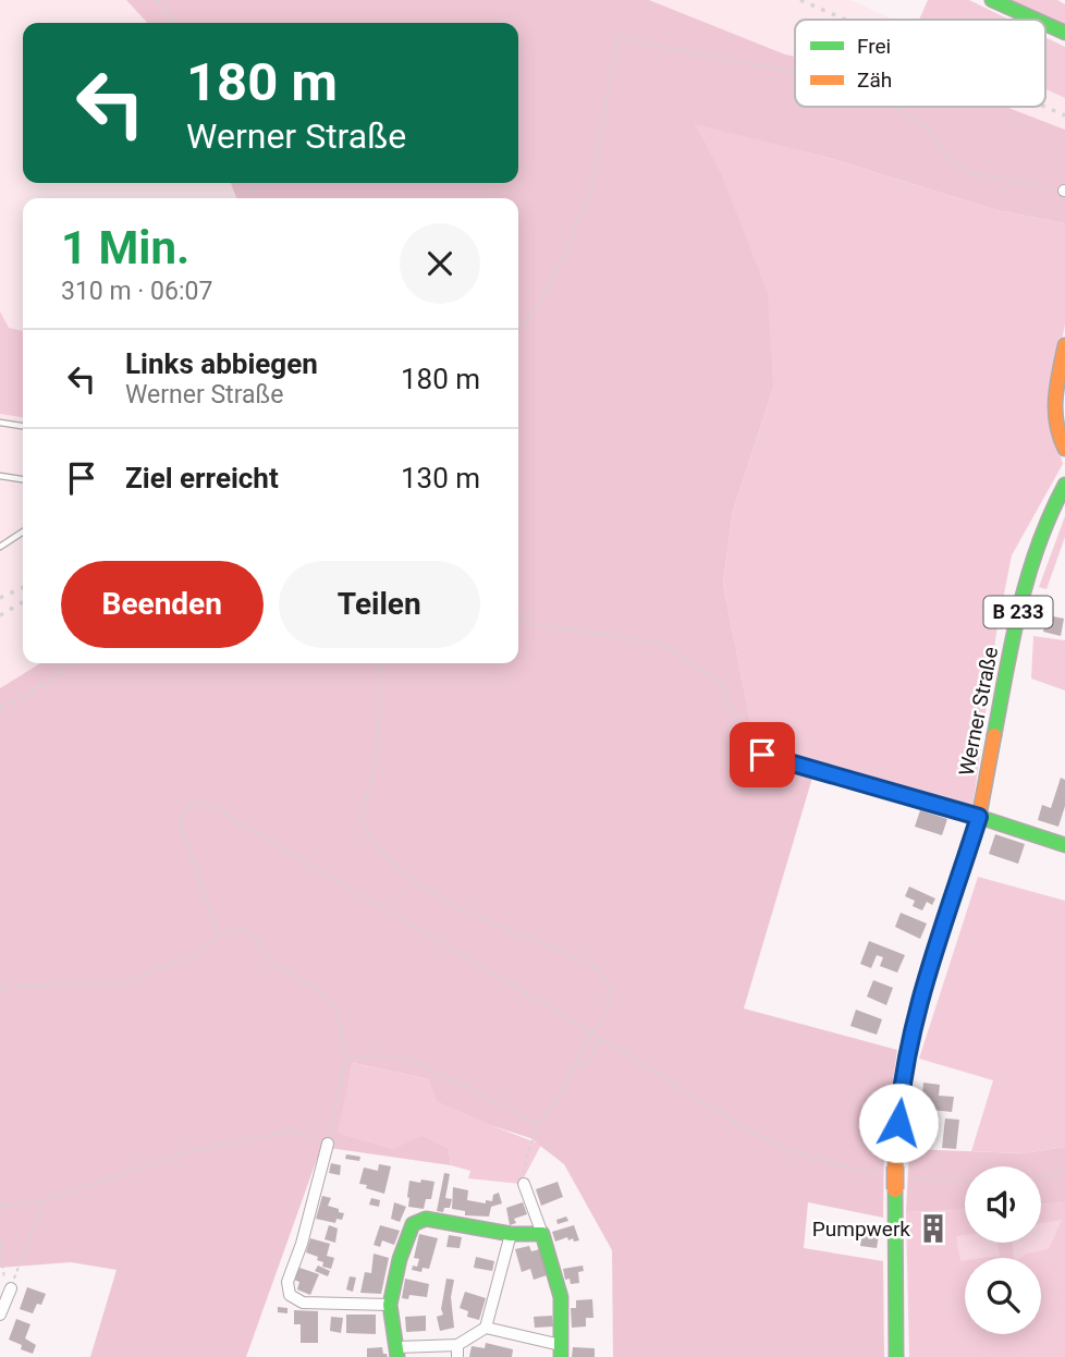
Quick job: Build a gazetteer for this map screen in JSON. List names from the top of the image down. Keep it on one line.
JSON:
{"streets":{"main road":["B 233","Werner Straße"]},"places":{"building":["Pumpwerk"]},"legend":["Frei","Zäh"],"page":{"turn":["180 m","Werner Straße"],"heading":["1 Min.","310 m · 06:07"],"list":[{"name":"Links abbiegen","note":"Werner Straße","value":"180 m"},{"name":"Ziel erreicht","value":"130 m"}],"buttons":["Beenden","Teilen"]}}
